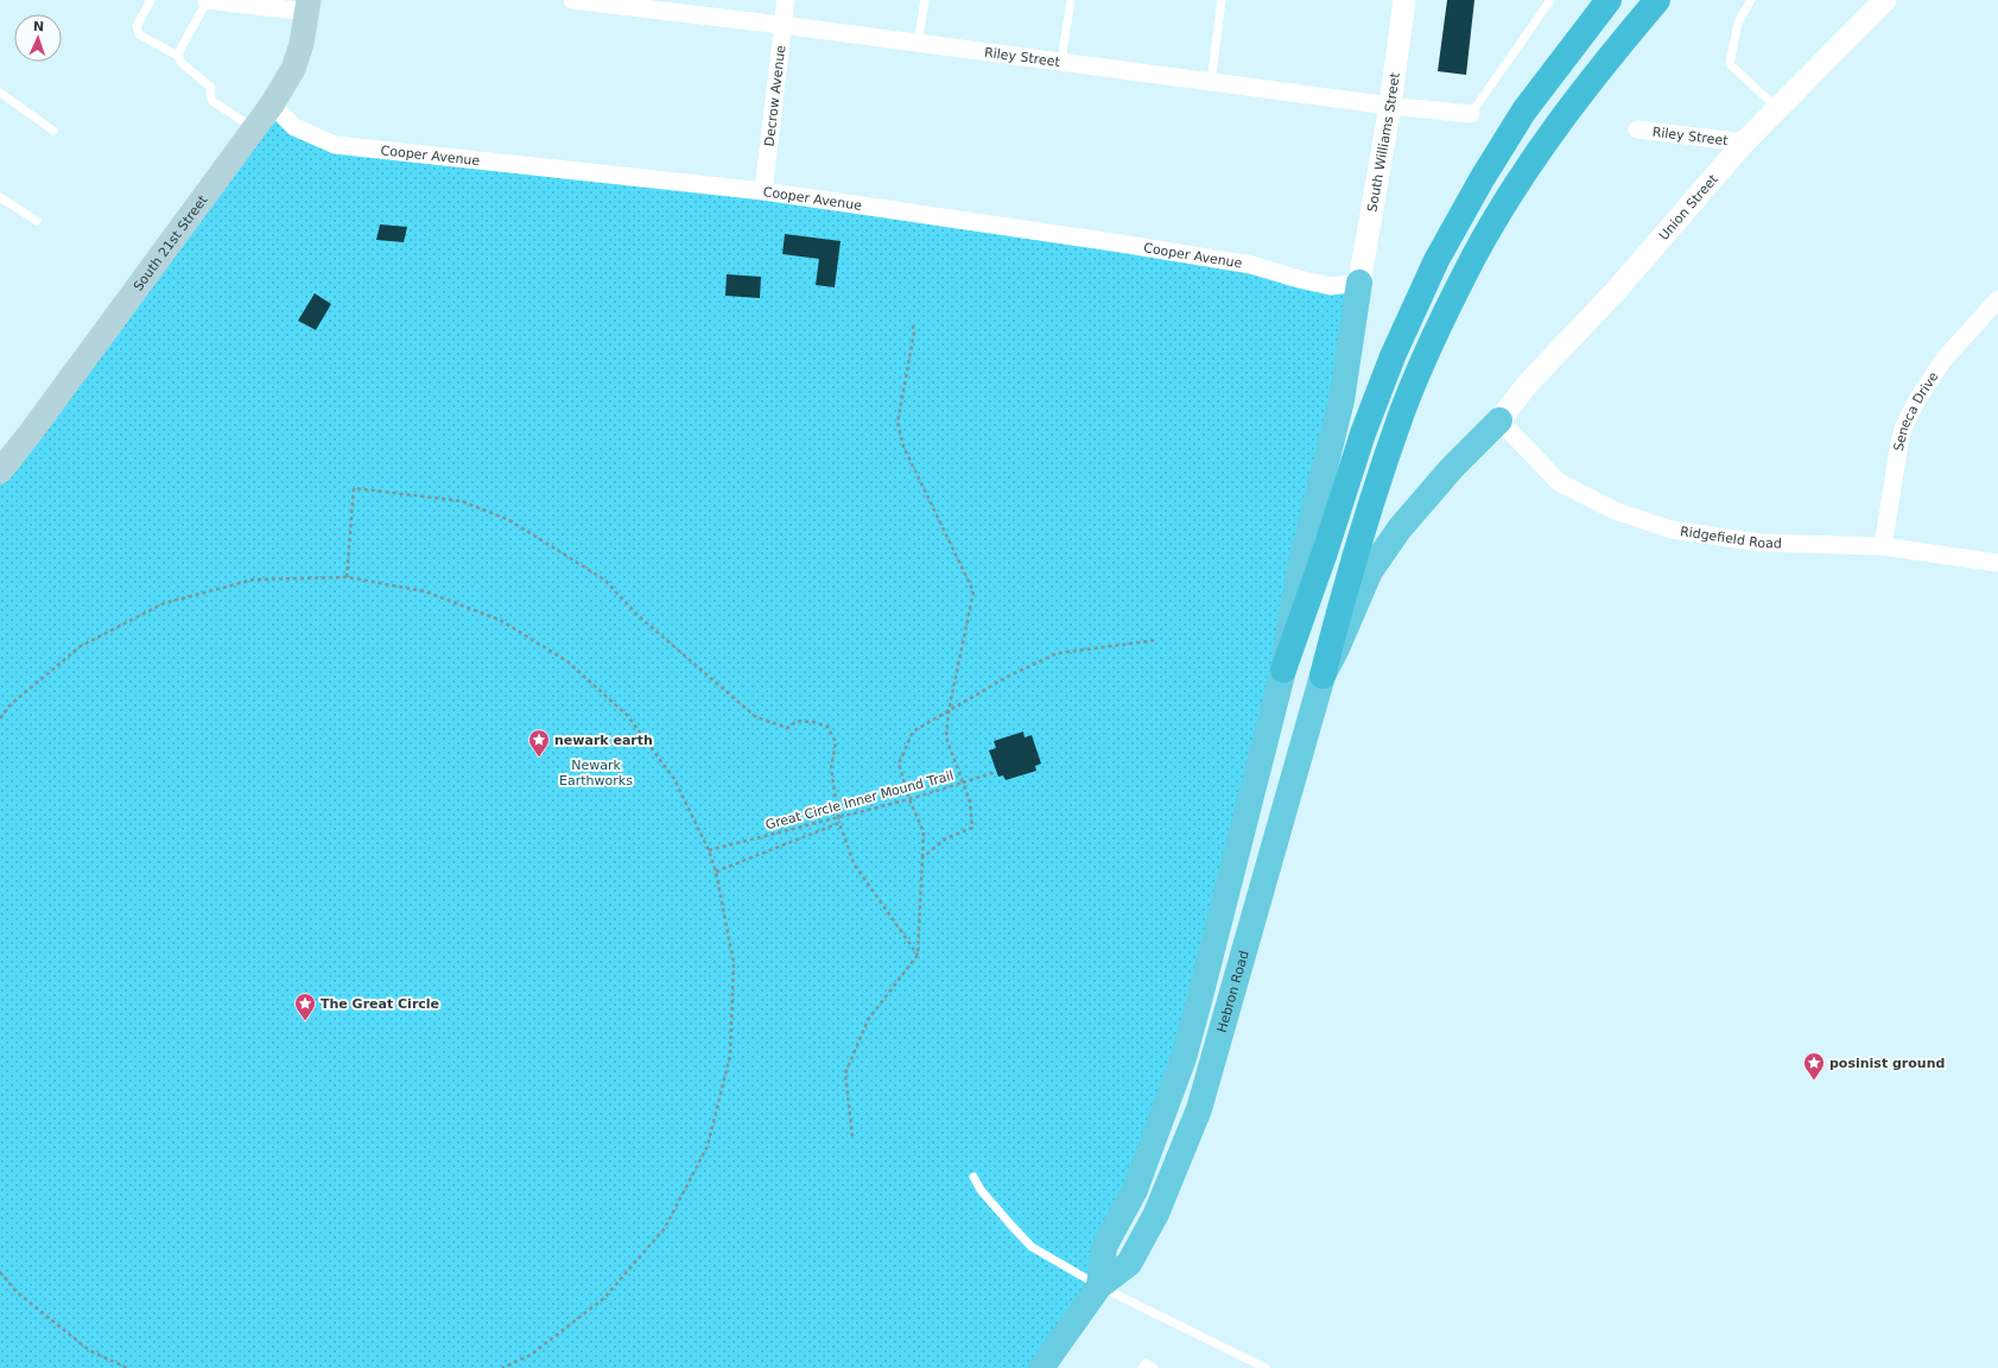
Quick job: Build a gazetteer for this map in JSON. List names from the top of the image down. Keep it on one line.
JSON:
{"streets":{"highway":["Hebron Road"],"main road":["South 21st Street"],"street":["Riley Street","Decrow Avenue","South Williams Street","Cooper Avenue","Union Street","Seneca Drive","Ridgefield Road"],"path":["Great Circle Inner Mound Trail"]},"crossings":[["Riley Street","Decrow Avenue"],["Riley Street","South Williams Street"],["Riley Street","Union Street"],["Decrow Avenue","Cooper Avenue"],["South Williams Street","Cooper Avenue"],["South Williams Street","Hebron Road"],["Cooper Avenue","South 21st Street"],["Cooper Avenue","Hebron Road"],["Union Street","Ridgefield Road"],["Union Street","Hebron Road"],["Seneca Drive","Ridgefield Road"],["Ridgefield Road","Hebron Road"]],"parks":["Newark Earthworks"],"places":{"place":["newark earth","The Great Circle","posinist ground"]},"north":"top"}
